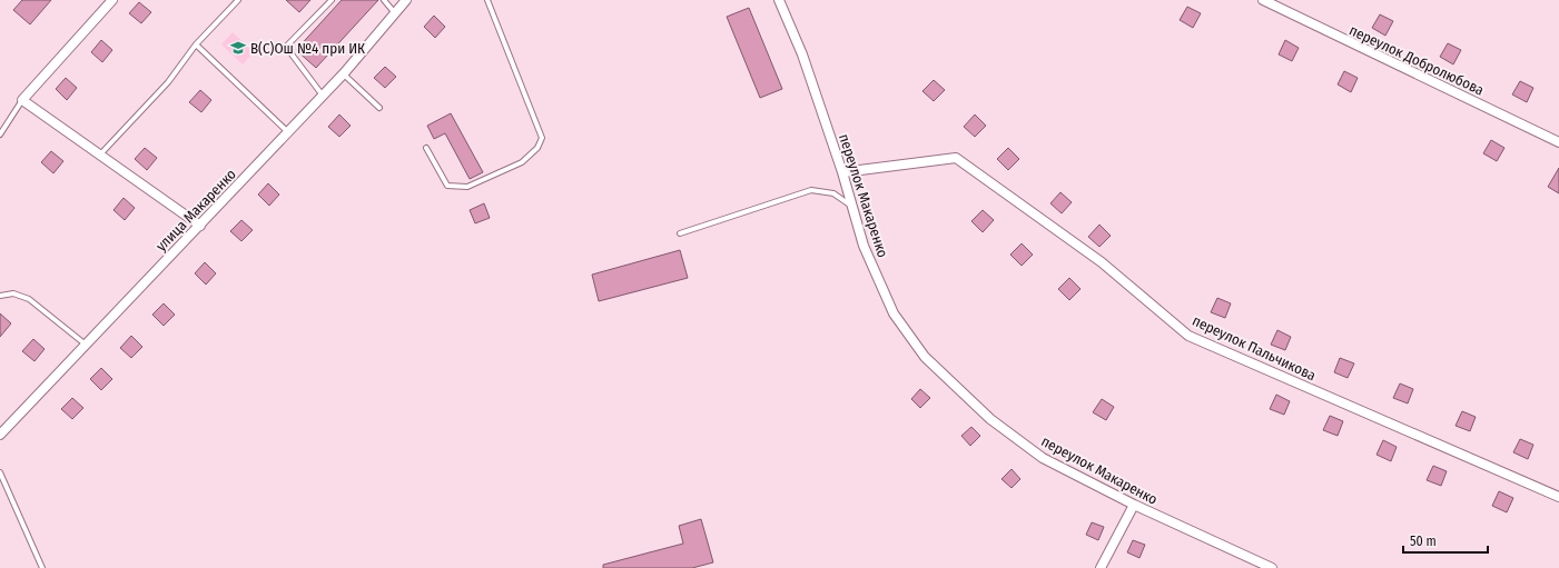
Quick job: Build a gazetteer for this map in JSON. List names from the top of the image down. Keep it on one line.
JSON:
{"streets":{"street":["переулок Добролюбова","переулок Макаренко","улица Макаренко","переулок Пальчикова"]},"crossings":[["переулок Макаренко","переулок Пальчикова"]],"places":{"school or university":["В(С)Ош №4 при ИК"]},"scale_bar":"50 m"}
